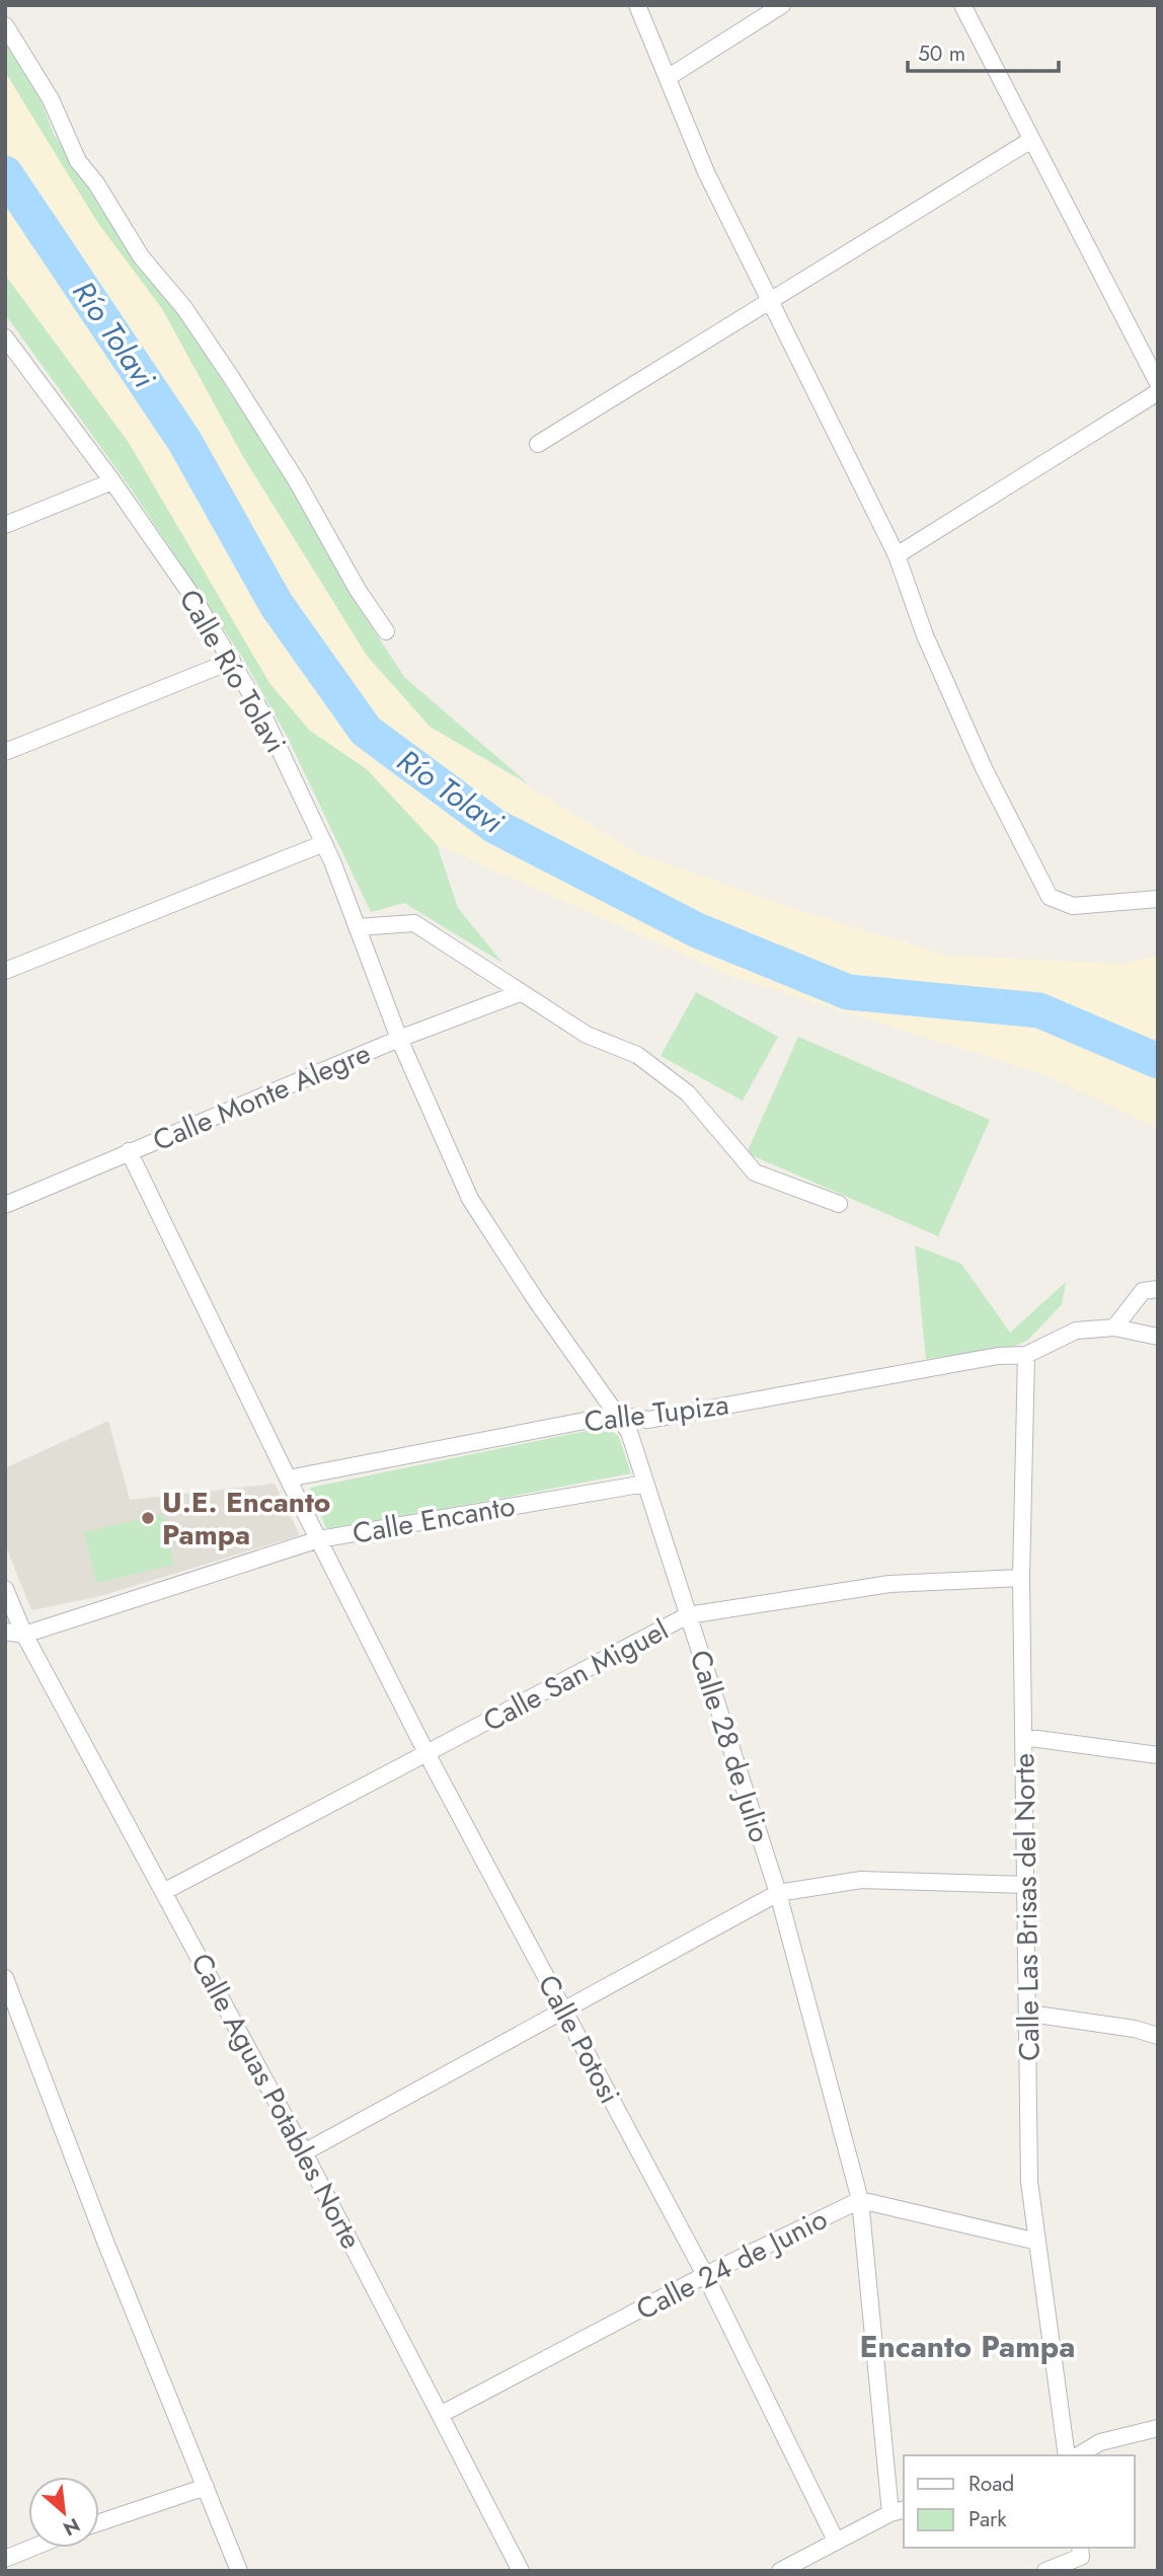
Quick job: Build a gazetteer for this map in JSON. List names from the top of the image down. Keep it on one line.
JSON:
{"streets":{"street":["Calle Río Tolavi","Calle Monte Alegre","Calle Tupiza","Calle Encanto","Calle San Miguel","Calle 28 de Julio","Calle Las Brisas del Norte","Calle Potosi","Calle Aguas Potables Norte","Calle 24 de Junio"]},"crossings":[["Calle Río Tolavi","Calle Monte Alegre"],["Calle Río Tolavi","Calle 28 de Julio"],["Calle Monte Alegre","Calle 28 de Julio"],["Calle Monte Alegre","Calle Potosi"],["Calle Tupiza","Calle 28 de Julio"],["Calle Tupiza","Calle Las Brisas del Norte"],["Calle Tupiza","Calle Potosi"],["Calle Encanto","Calle 28 de Julio"],["Calle Encanto","Calle Potosi"],["Calle Encanto","Calle Aguas Potables Norte"],["Calle San Miguel","Calle 28 de Julio"],["Calle San Miguel","Calle Las Brisas del Norte"],["Calle San Miguel","Calle Potosi"],["Calle San Miguel","Calle Aguas Potables Norte"],["Calle 28 de Julio","Calle 24 de Junio"],["Calle Las Brisas del Norte","Calle 24 de Junio"],["Calle Potosi","Calle 24 de Junio"],["Calle Aguas Potables Norte","Calle 24 de Junio"]],"districts":["Encanto Pampa"],"water":["Río Tolavi"],"places":["U.E. Encanto Pampa"],"legend":["Road","Park"],"scale_bar":"50 m","north":"bottom right"}
